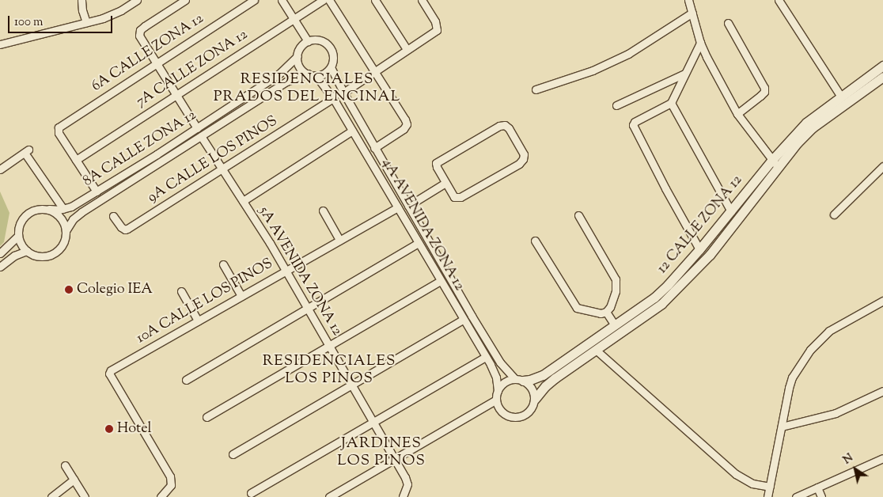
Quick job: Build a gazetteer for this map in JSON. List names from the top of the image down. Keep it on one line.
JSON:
{"streets":{"street":["6A CALLE ZONA 12","7A CALLE ZONA 12","8A CALLE ZONA 12","9A CALLE LOS PINOS","4A AVENIDA ZONA 12","12 CALLE ZONA 12","5A AVENIDA ZONA 12","10A CALLE LOS PINOS"]},"crossings":[["6A CALLE ZONA 12","7A CALLE ZONA 12"],["8A CALLE ZONA 12","4A AVENIDA ZONA 12"],["8A CALLE ZONA 12","5A AVENIDA ZONA 12"],["9A CALLE LOS PINOS","4A AVENIDA ZONA 12"],["9A CALLE LOS PINOS","5A AVENIDA ZONA 12"],["4A AVENIDA ZONA 12","12 CALLE ZONA 12"],["4A AVENIDA ZONA 12","10A CALLE LOS PINOS"],["5A AVENIDA ZONA 12","10A CALLE LOS PINOS"]],"districts":["RESIDENCIALES PRADOS DEL ENCINAL","RESIDENCIALES LOS PINOS","JARDINES LOS PINOS"],"places":["Colegio IEA","Hotel"],"scale_bar":"100 m","north":"top left"}
